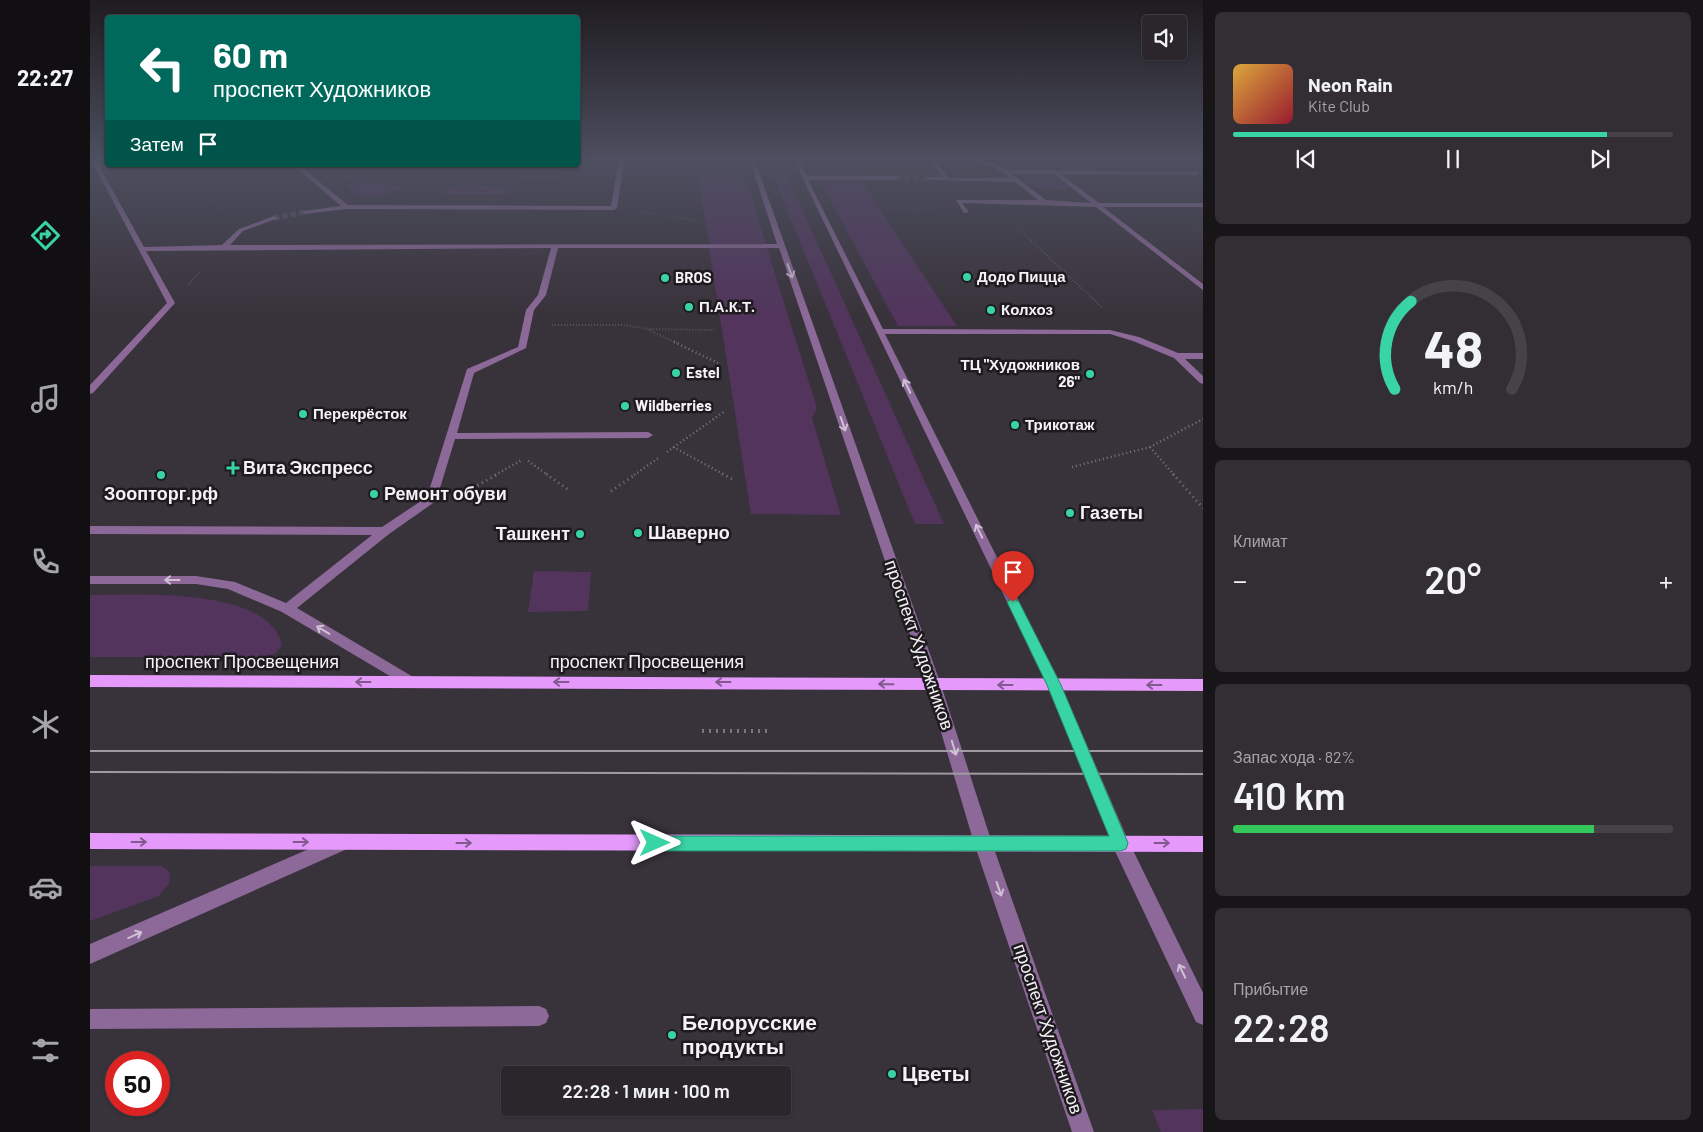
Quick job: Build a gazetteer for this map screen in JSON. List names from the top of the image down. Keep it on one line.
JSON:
{"streets":{"main road":["проспект Просвещения"],"street":["проспект Художников"]},"crossings":[["проспект Художников","проспект Просвещения"]],"one_way":["проспект Просвещения"],"places":{"other":["Додо Пицца","BROS","П.А.К.Т.","Колхоз","Estel","ТЦ \"Художников 26\"","Wildberries","Перекрёсток","Трикотаж","Зоопторг.рф","Ремонт обуви","Газеты","Шаверно","Ташкент","Белорусские продукты","Цветы"],"health":["Вита Экспресс"]},"page":{"tabs":"22:27","turn":["60 m","проспект Художников"],"song":["Neon Rain","Kite Club"],"then":"Затем","tile":["Климат",["Запас хода · 82%","410 km"],["Прибытие","22:28"]],"heat":["−","20°","+"],"limit":"50","trip":"22:28 · 1 мин · 100 m","gauge":["48","km/h"]}}
